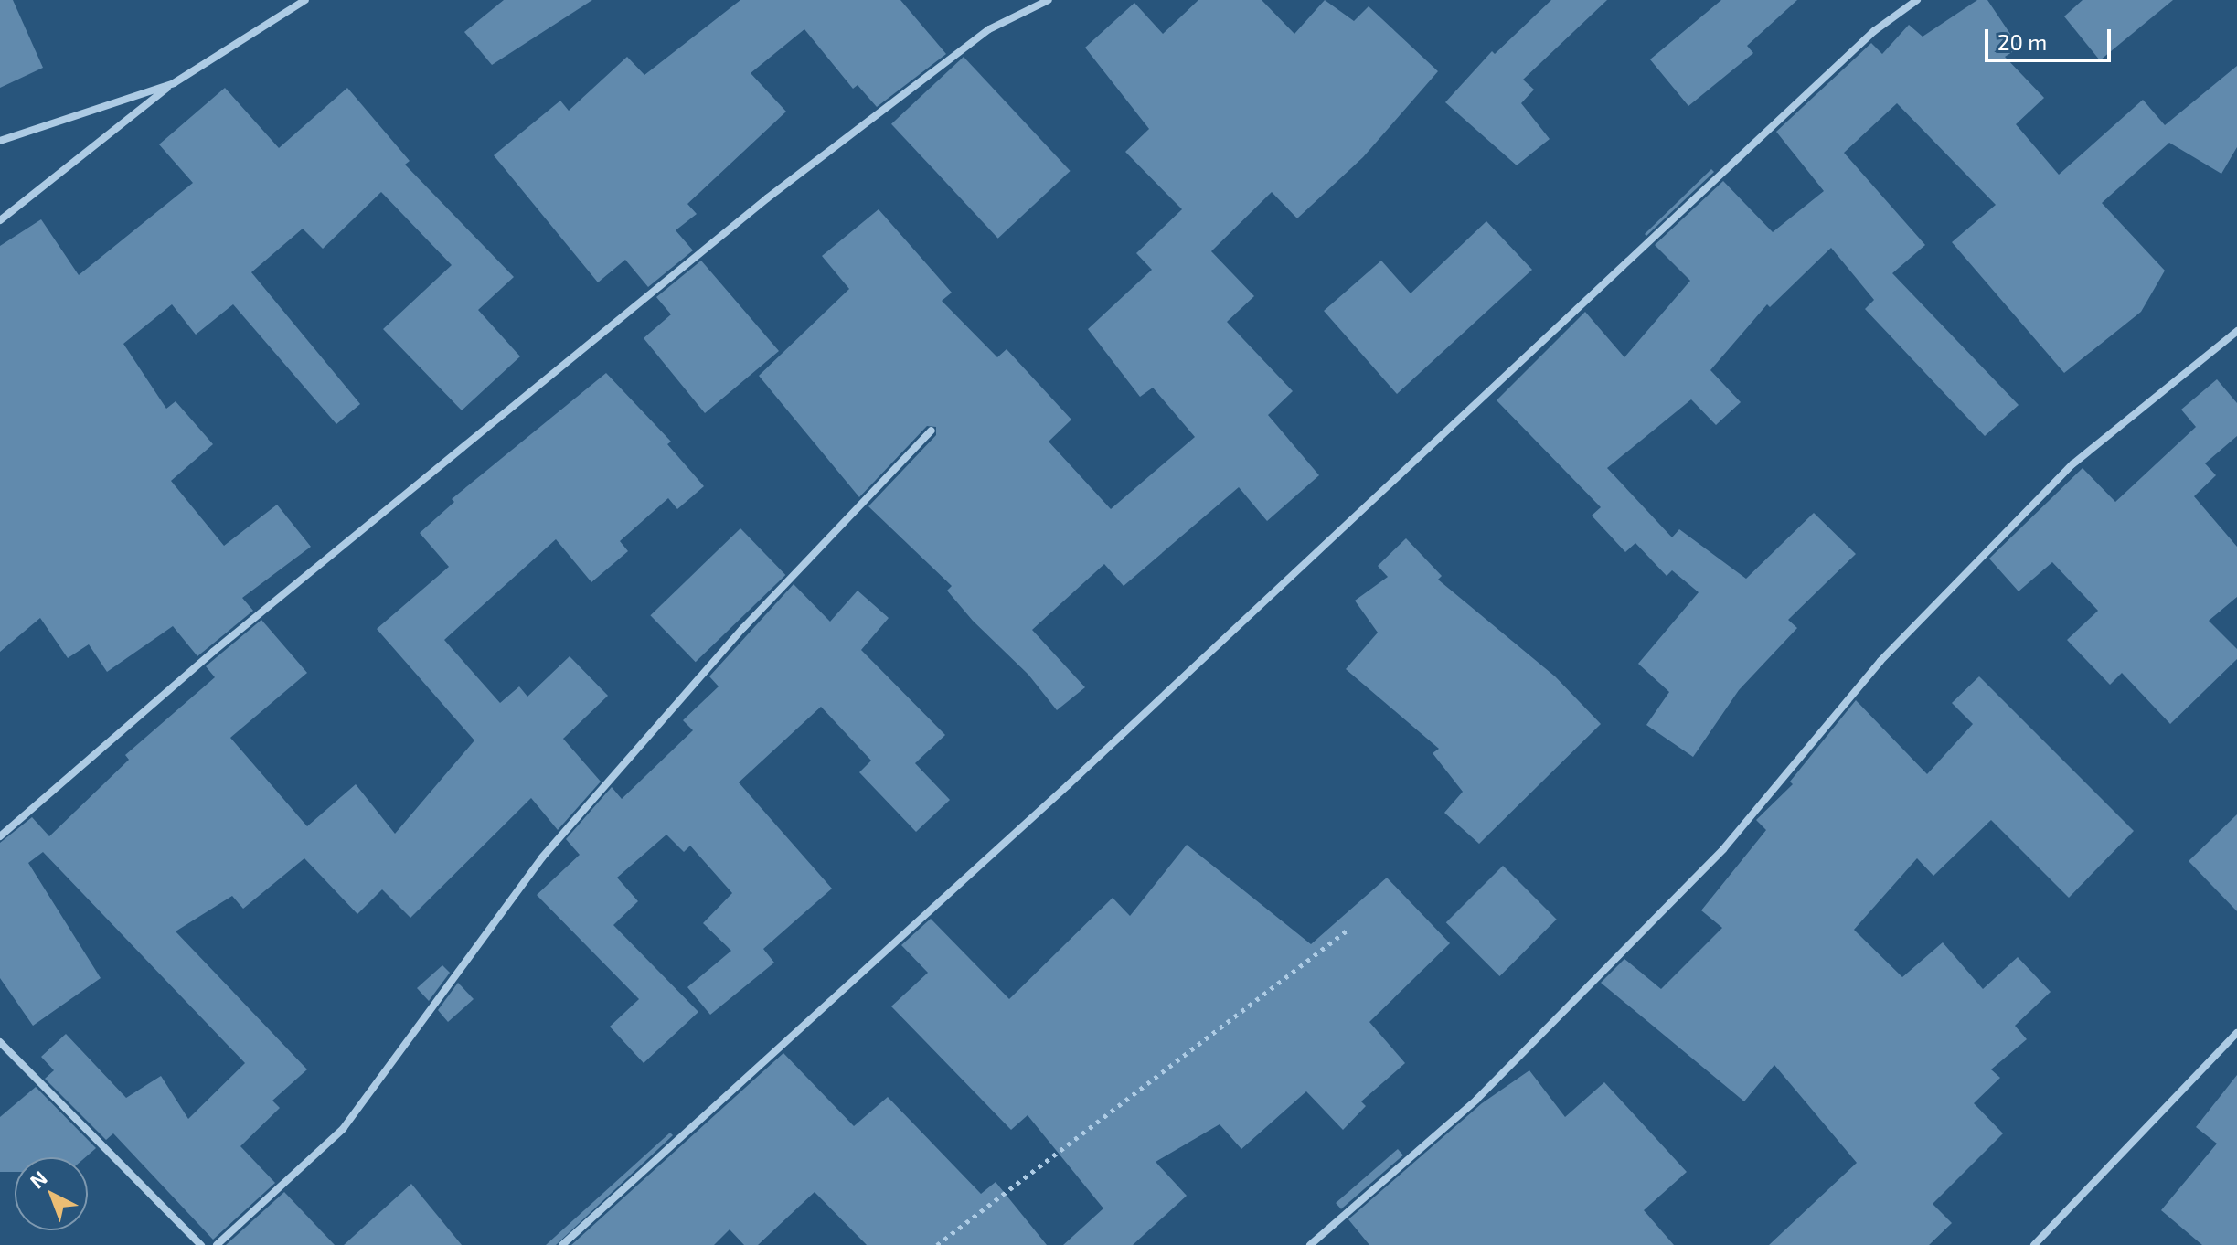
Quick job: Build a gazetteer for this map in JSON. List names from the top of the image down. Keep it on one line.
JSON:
{"scale_bar":"20 m","north":"top left"}
